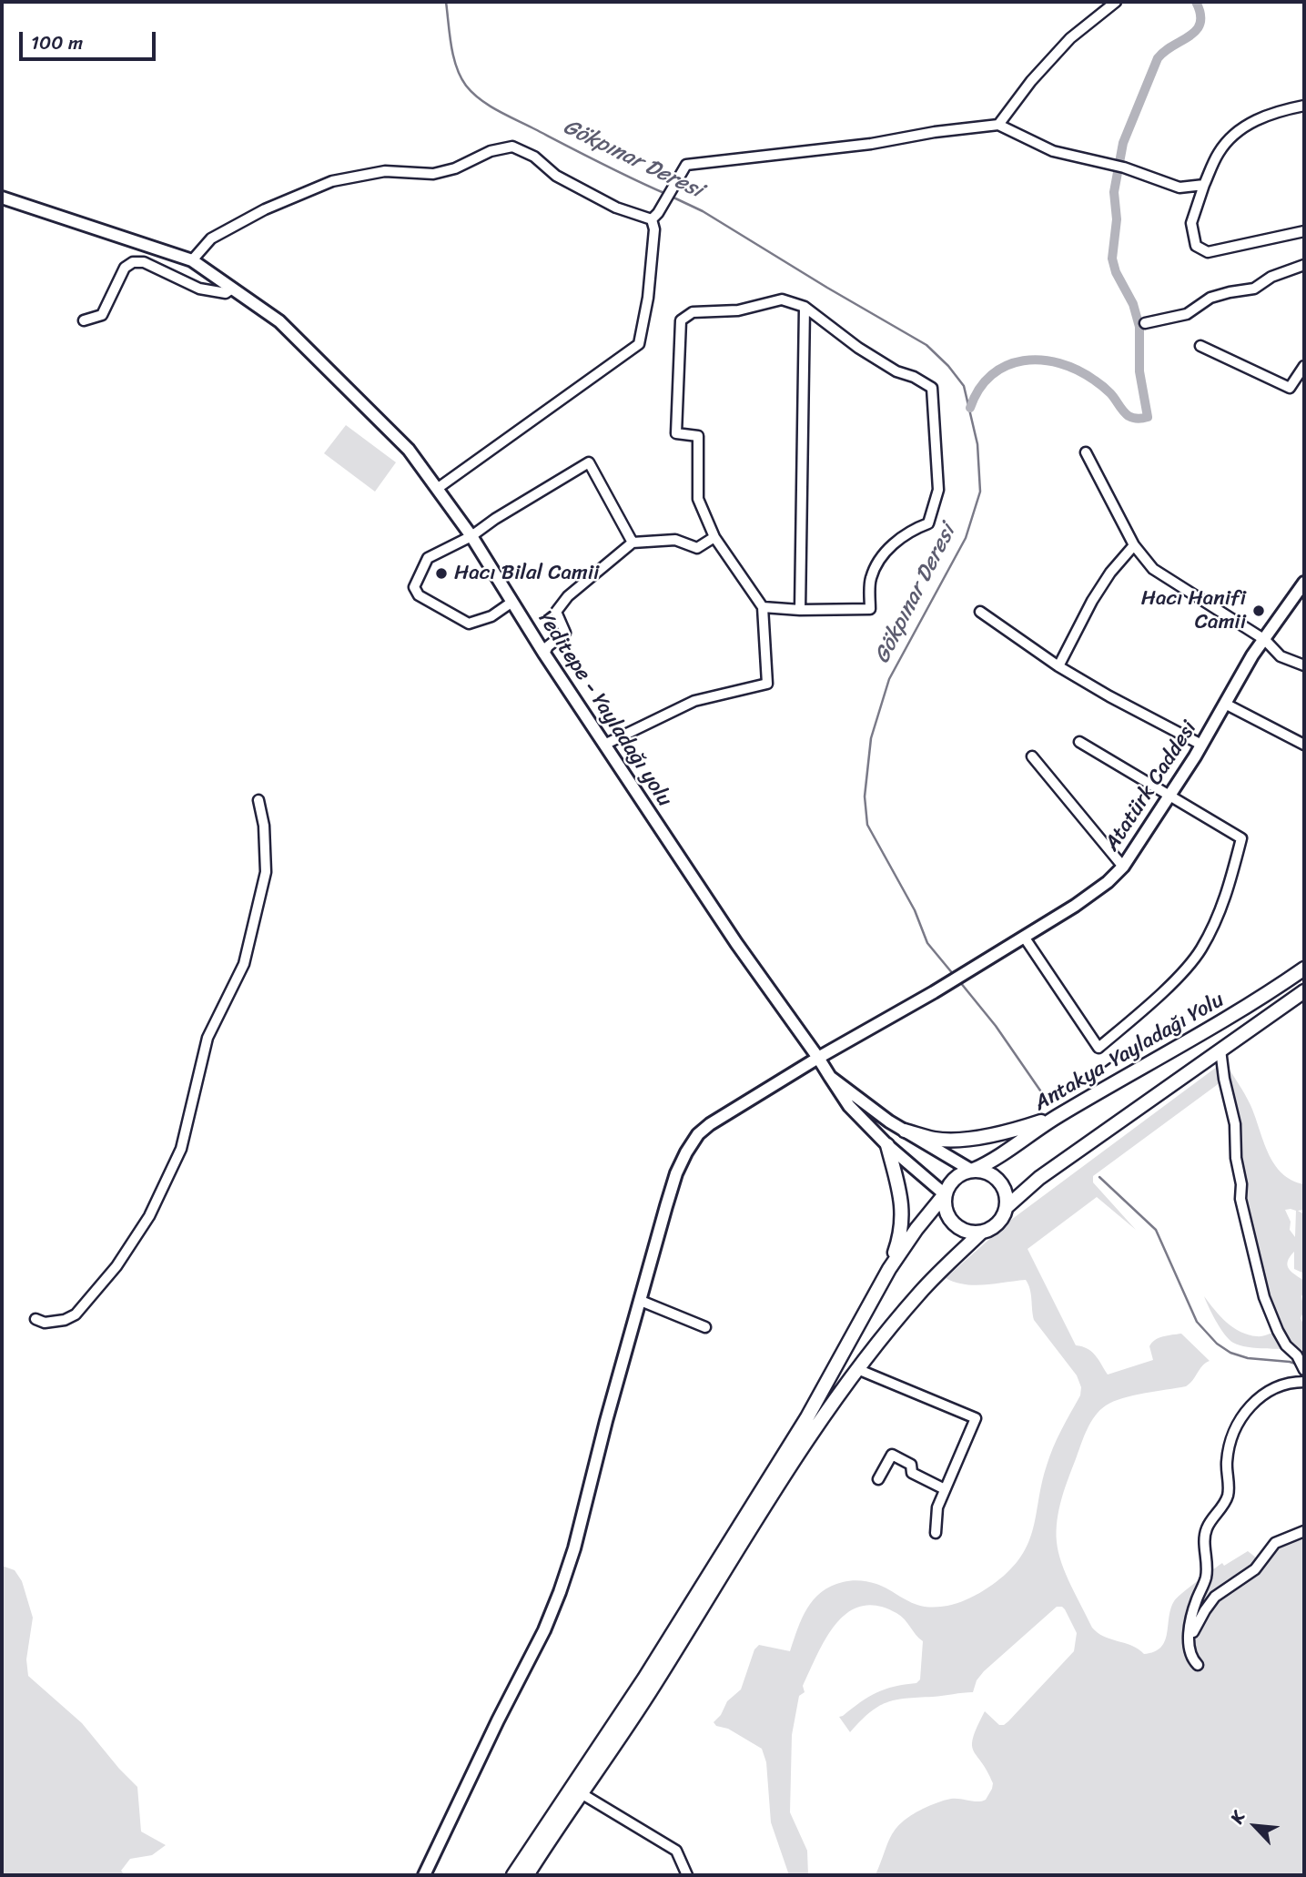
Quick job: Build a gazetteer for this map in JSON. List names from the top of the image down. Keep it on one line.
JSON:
{"streets":{"highway":["Antakya-Yayladağı Yolu"],"main road":["Yeditepe - Yayladağı yolu","Atatürk Caddesi"]},"crossings":[["Yeditepe - Yayladağı yolu","Atatürk Caddesi"],["Yeditepe - Yayladağı yolu","Antakya-Yayladağı Yolu"]],"water":["Gökpınar Deresi"],"places":["Hacı Bilal Camii","Hacı Hanifi Camii"],"scale_bar":"100 m","north":"top left"}
